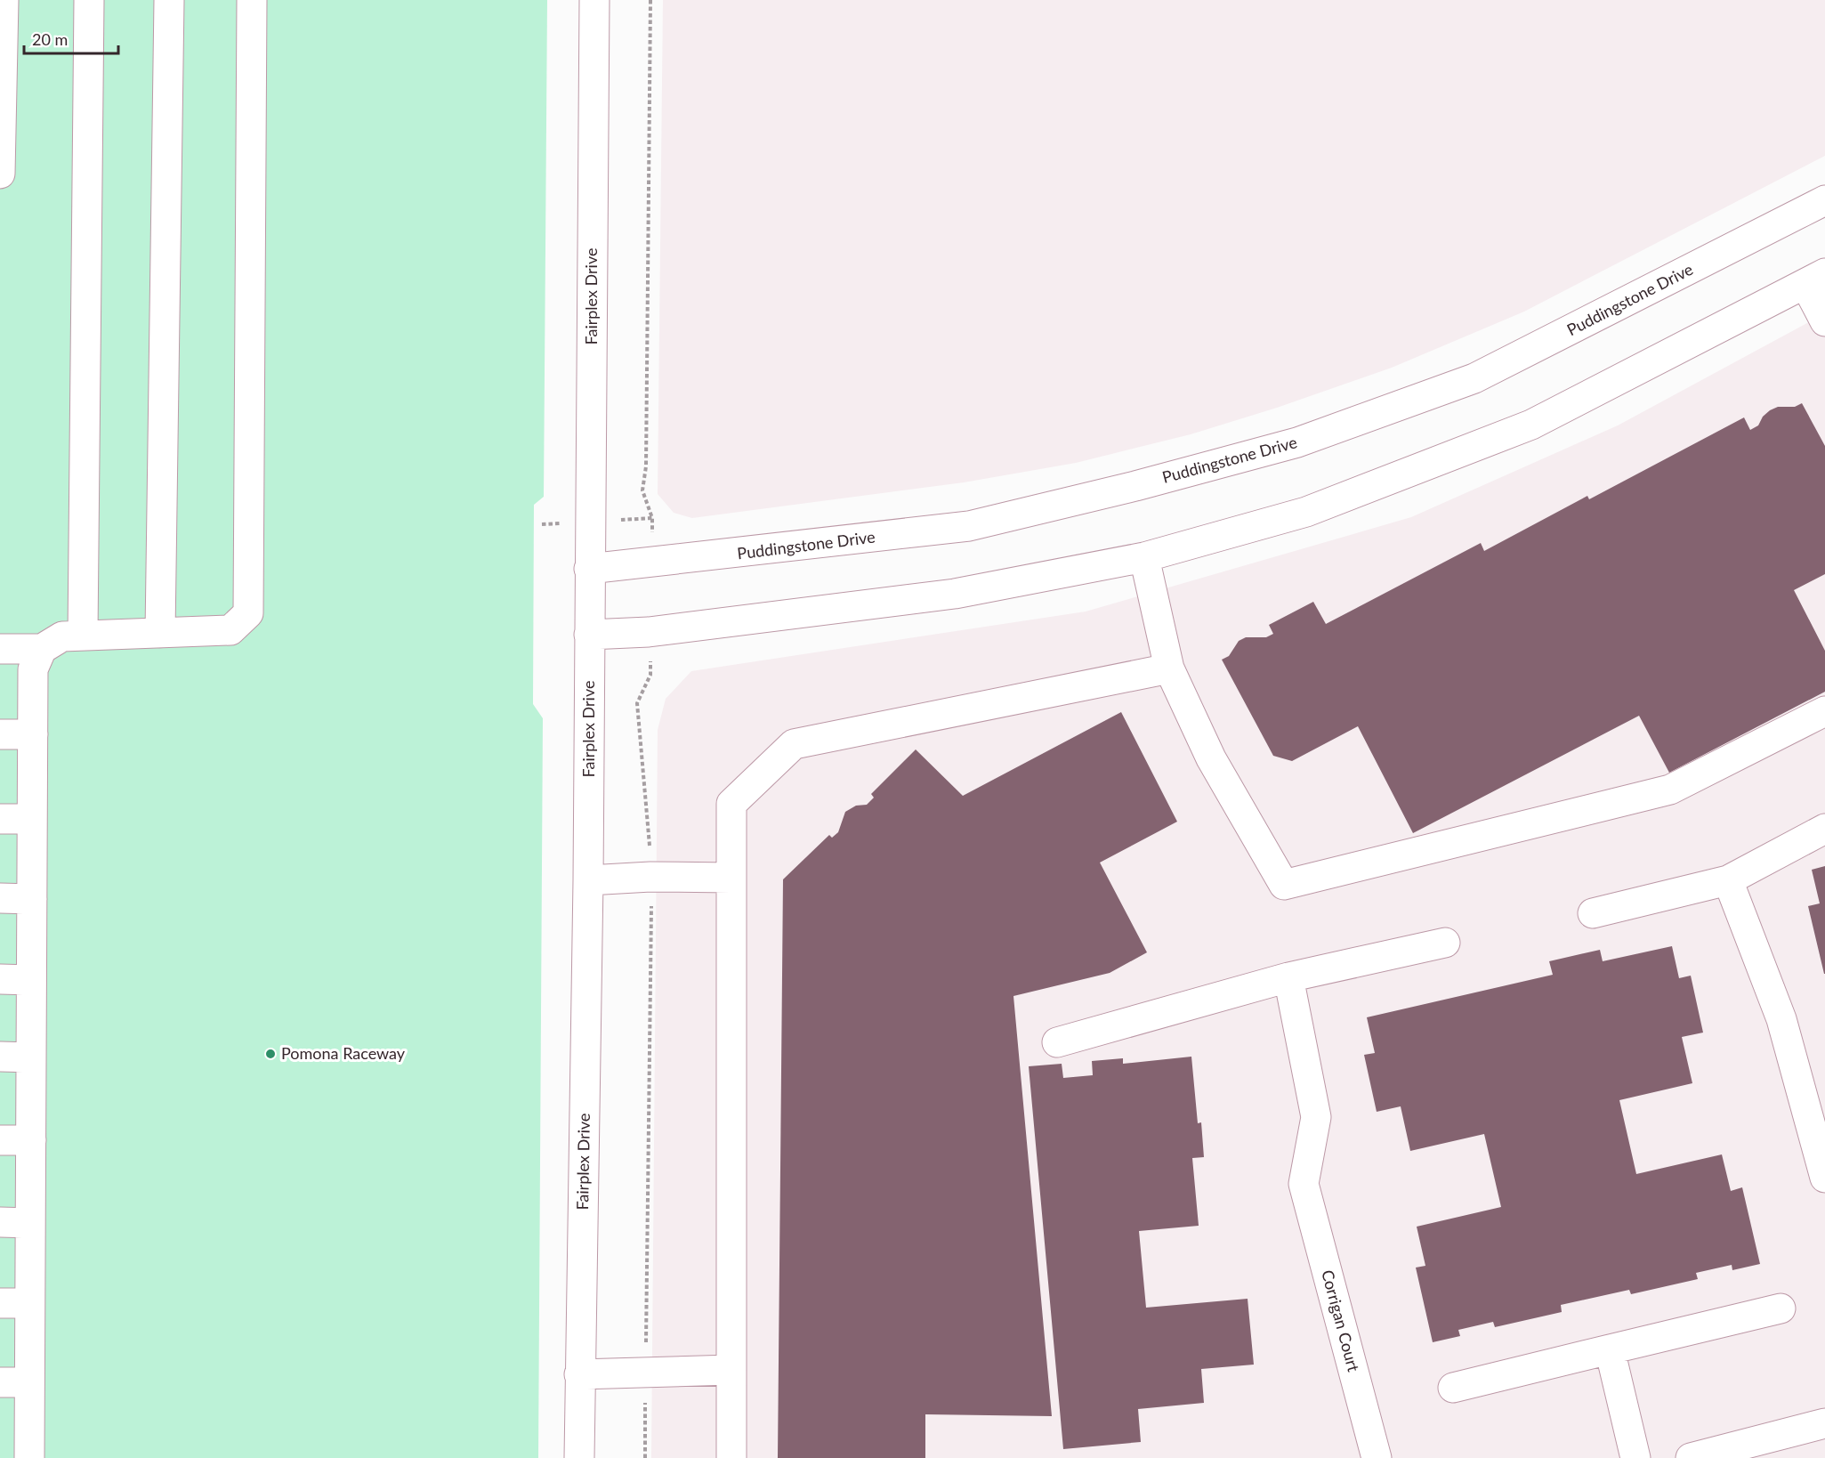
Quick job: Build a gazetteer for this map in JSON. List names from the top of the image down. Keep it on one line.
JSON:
{"streets":{"street":["Fairplex Drive","Puddingstone Drive","Corrigan Court"]},"crossings":[["Fairplex Drive","Puddingstone Drive"]],"places":["Pomona Raceway"],"scale_bar":"20 m"}
